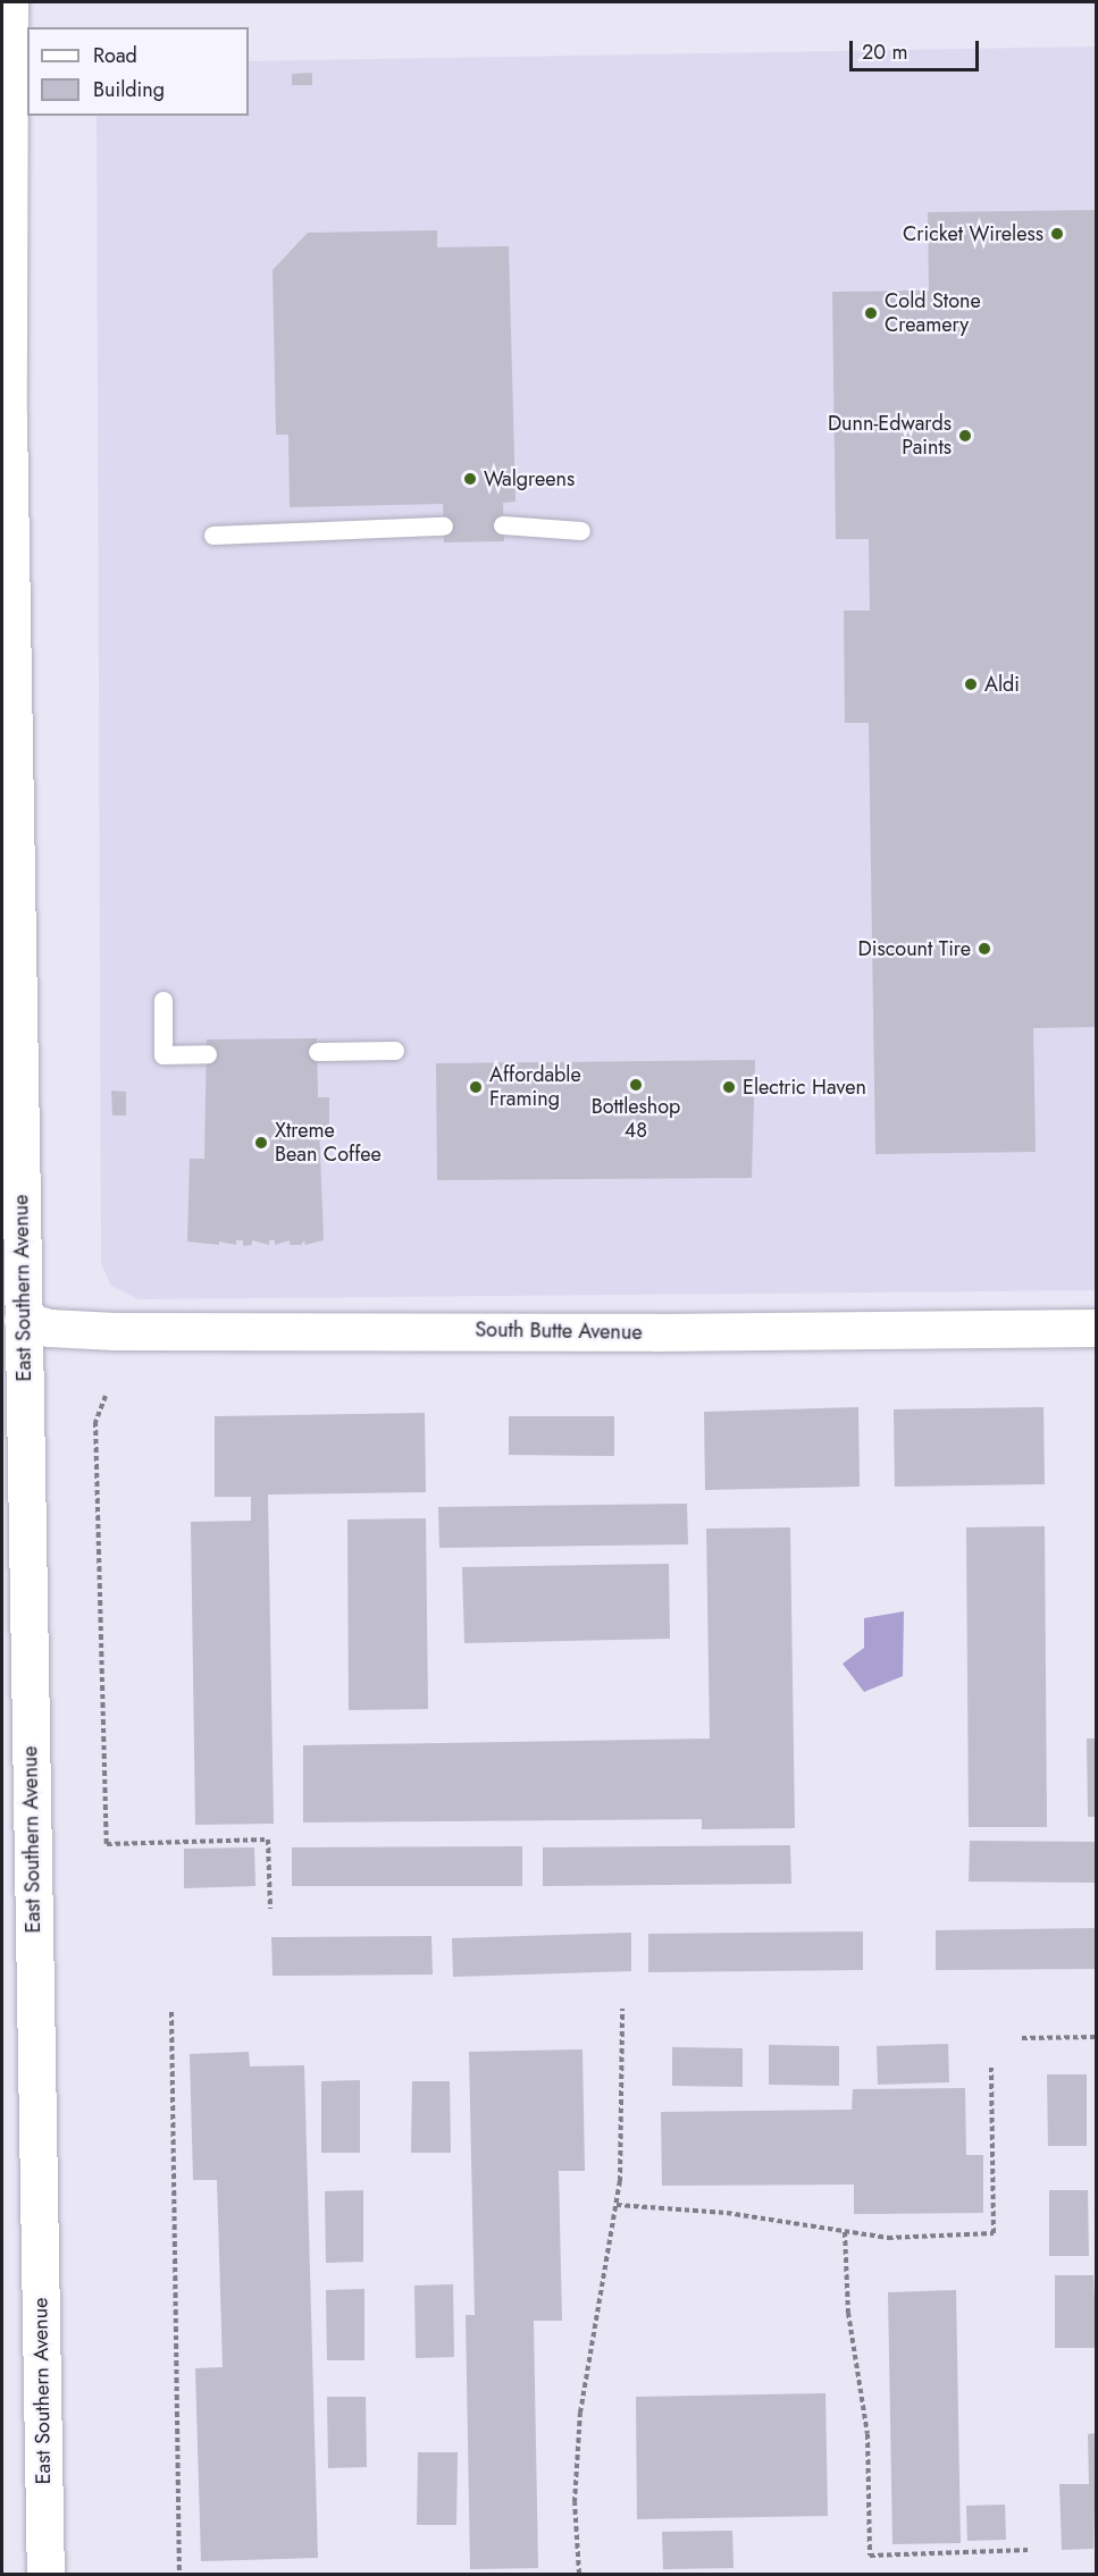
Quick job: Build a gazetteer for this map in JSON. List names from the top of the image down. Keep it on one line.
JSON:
{"streets":{"main road":["East Southern Avenue","South Butte Avenue"]},"crossings":[["East Southern Avenue","South Butte Avenue"]],"places":["Cricket Wireless","Cold Stone Creamery","Dunn-Edwards Paints","Walgreens","Aldi","Discount Tire","Bottleshop 48","Affordable Framing","Electric Haven","Xtreme Bean Coffee"],"legend":["Road","Building"],"scale_bar":"20 m"}
